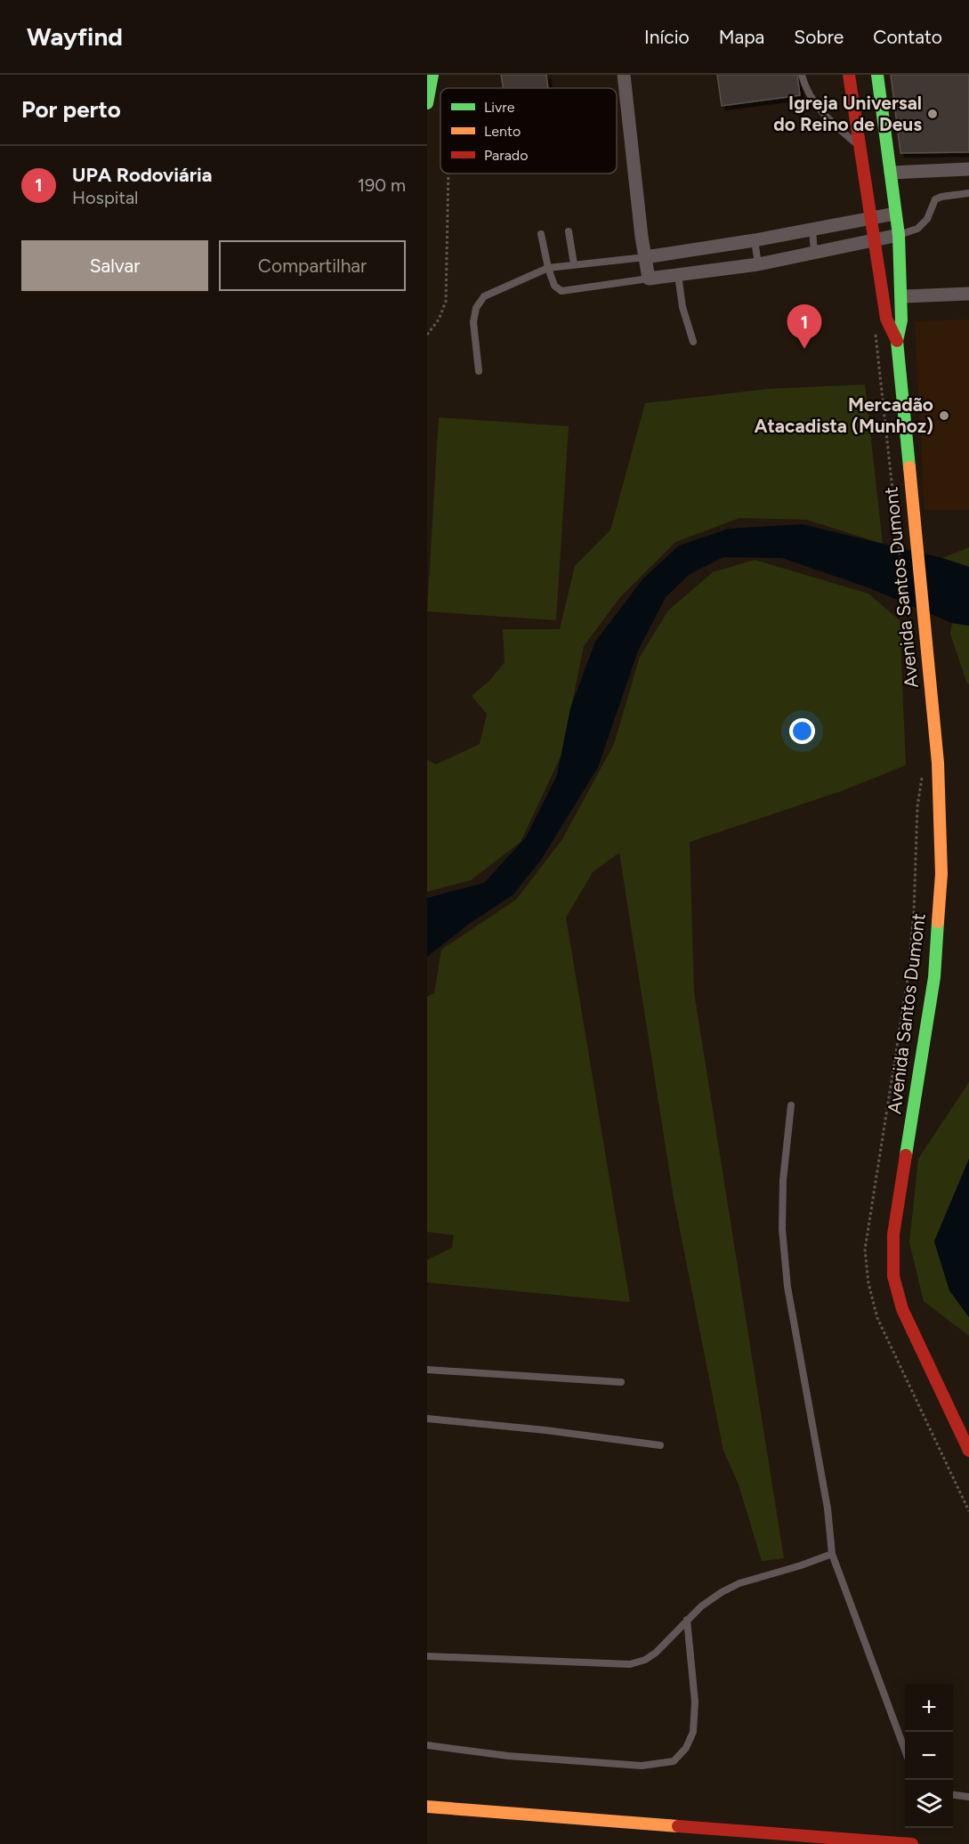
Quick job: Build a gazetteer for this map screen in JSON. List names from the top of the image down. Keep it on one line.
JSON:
{"streets":{"main road":["Avenida Santos Dumont"]},"places":["Igreja Universal do Reino de Deus","Mercadão Atacadista (Munhoz)"],"legend":["Livre","Lento","Parado"],"page":{"header":"Wayfind","nav":["Início","Mapa","Sobre","Contato"],"heading":"Por perto","list":[{"mark":"1","name":"UPA Rodoviária","note":"Hospital","value":"190 m"}],"buttons":["Salvar","Compartilhar"],"pins":"1","map_buttons":["+","−"]}}
